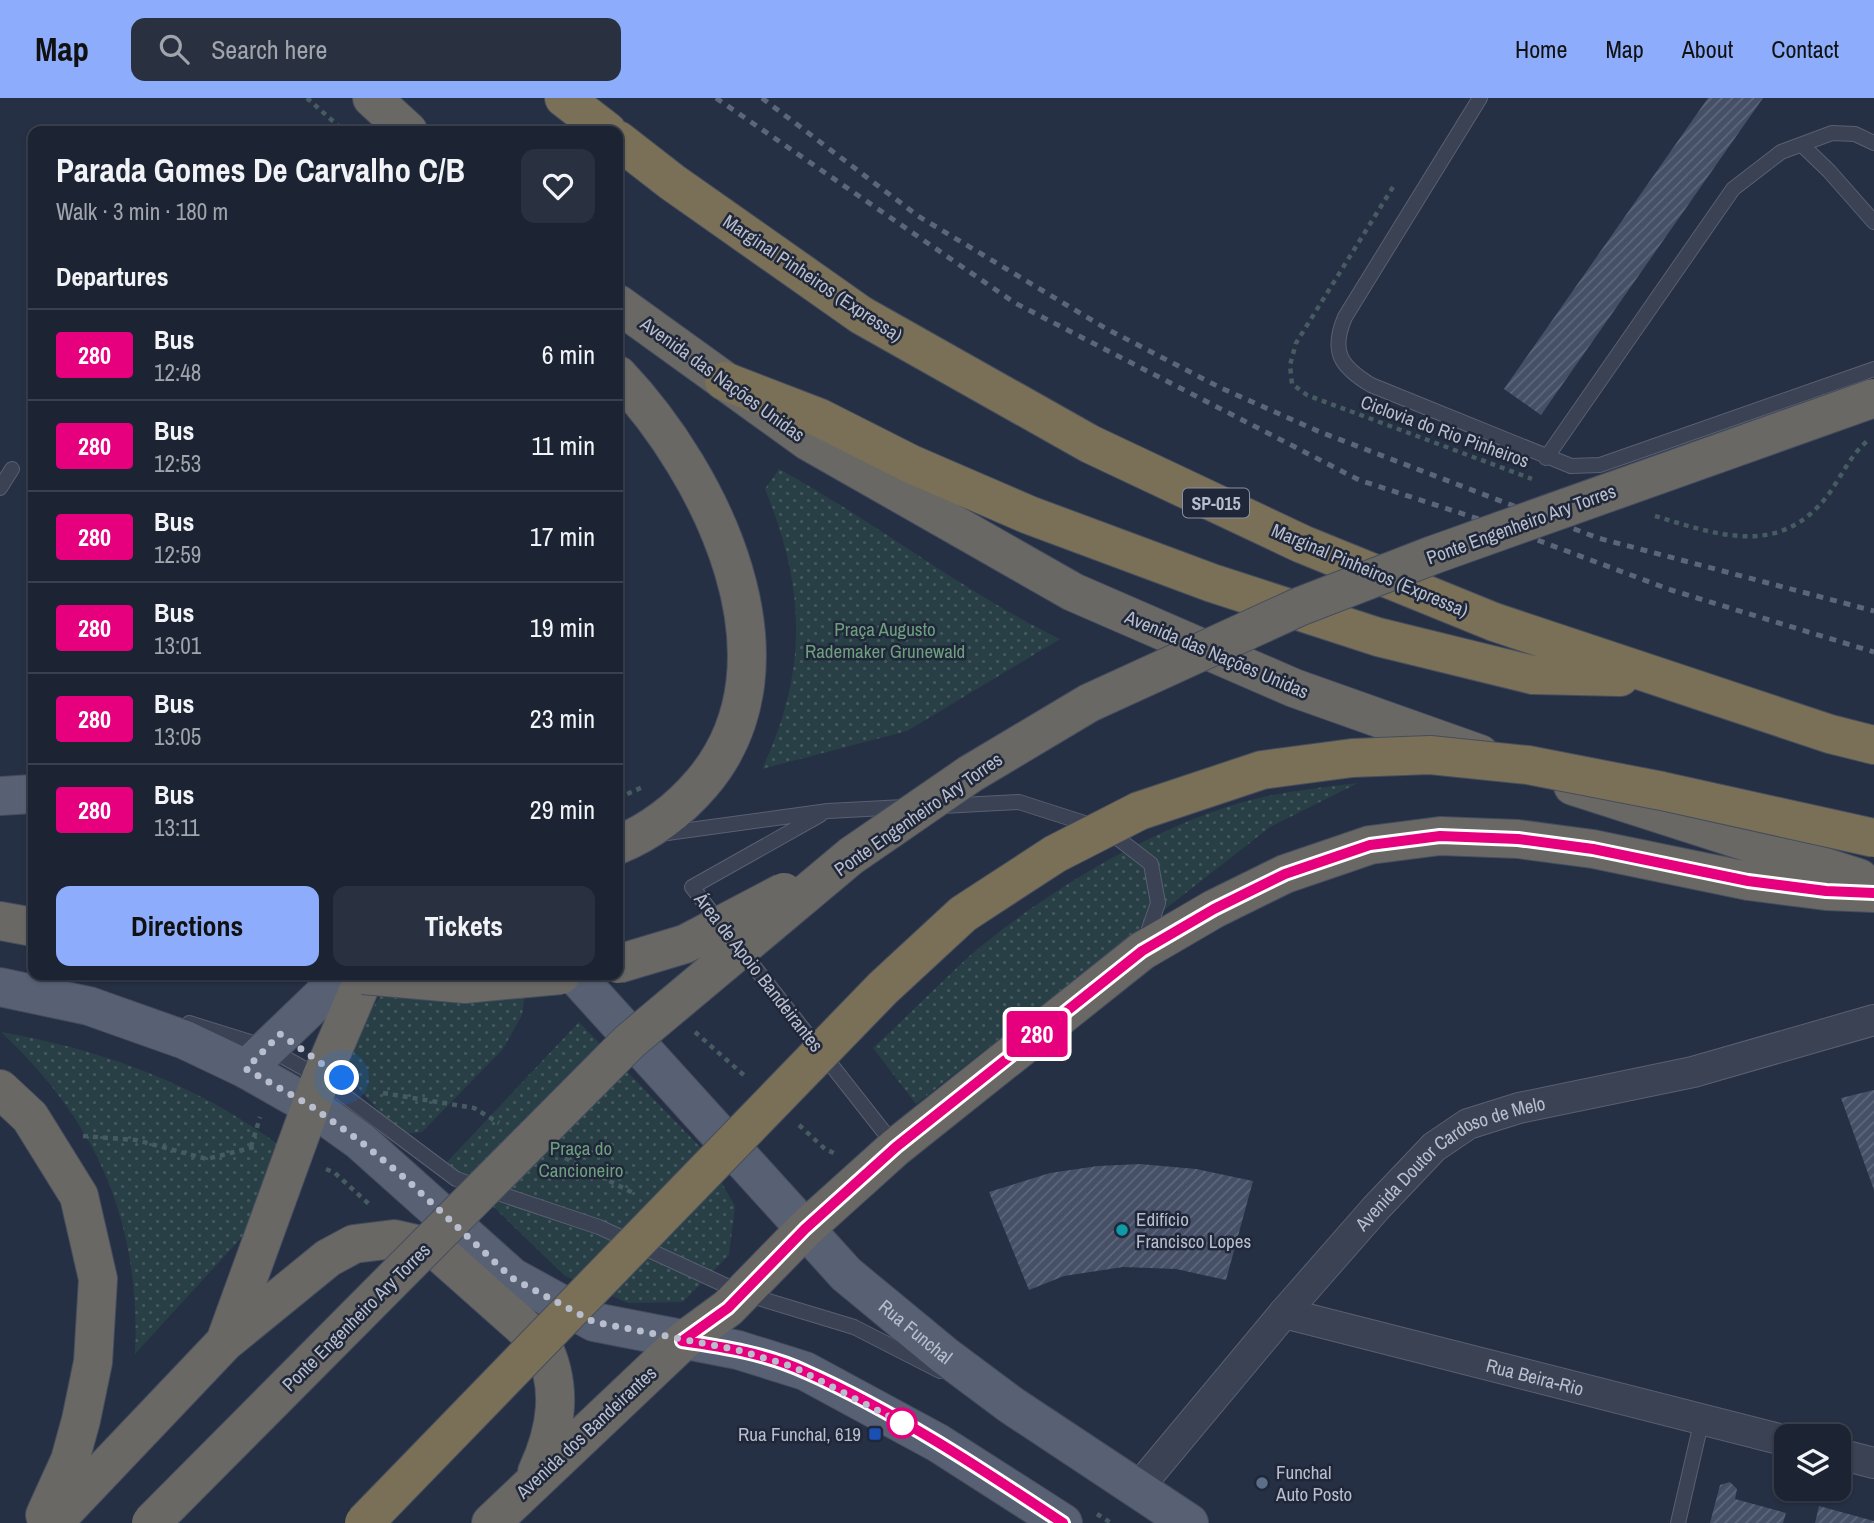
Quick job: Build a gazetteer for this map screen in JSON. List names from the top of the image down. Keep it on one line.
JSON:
{"streets":{"highway":["Marginal Pinheiros (Expressa)","Avenida das Nações Unidas","SP-015","Ponte Engenheiro Ary Torres","Avenida dos Bandeirantes"],"main road":["Rua Funchal"],"street":["Avenida Doutor Cardoso de Melo","Rua Beira-Rio"],"lane":["Área de Apoio Bandeirantes"],"path":["Ciclovia do Rio Pinheiros"]},"crossings":[["Área de Apoio Bandeirantes","Avenida dos Bandeirantes"],["Avenida Doutor Cardoso de Melo","Rua Funchal"],["Avenida Doutor Cardoso de Melo","Rua Beira-Rio"],["Rua Funchal","Avenida dos Bandeirantes"]],"parks":["Praça Augusto Rademaker Grunewald","Praça do Cancioneiro"],"places":{"other":["Edifício Francisco Lopes","Funchal Auto Posto"],"transit":["Rua Funchal, 619"]},"lines":["bus line 280"],"page":{"header":"Map","search":"Search here","nav":["Home","Map","About","Contact"],"on_map":"280","heading":[["Parada Gomes De Carvalho C/B","Walk · 3 min · 180 m"],"Departures"],"list":[{"mark":"280","name":"Bus","note":"12:48","value":"6 min"},{"mark":"280","name":"Bus","note":"12:53","value":"11 min"},{"mark":"280","name":"Bus","note":"12:59","value":"17 min"},{"mark":"280","name":"Bus","note":"13:01","value":"19 min"},{"mark":"280","name":"Bus","note":"13:05","value":"23 min"},{"mark":"280","name":"Bus","note":"13:11","value":"29 min"}],"buttons":["Directions","Tickets"]}}
